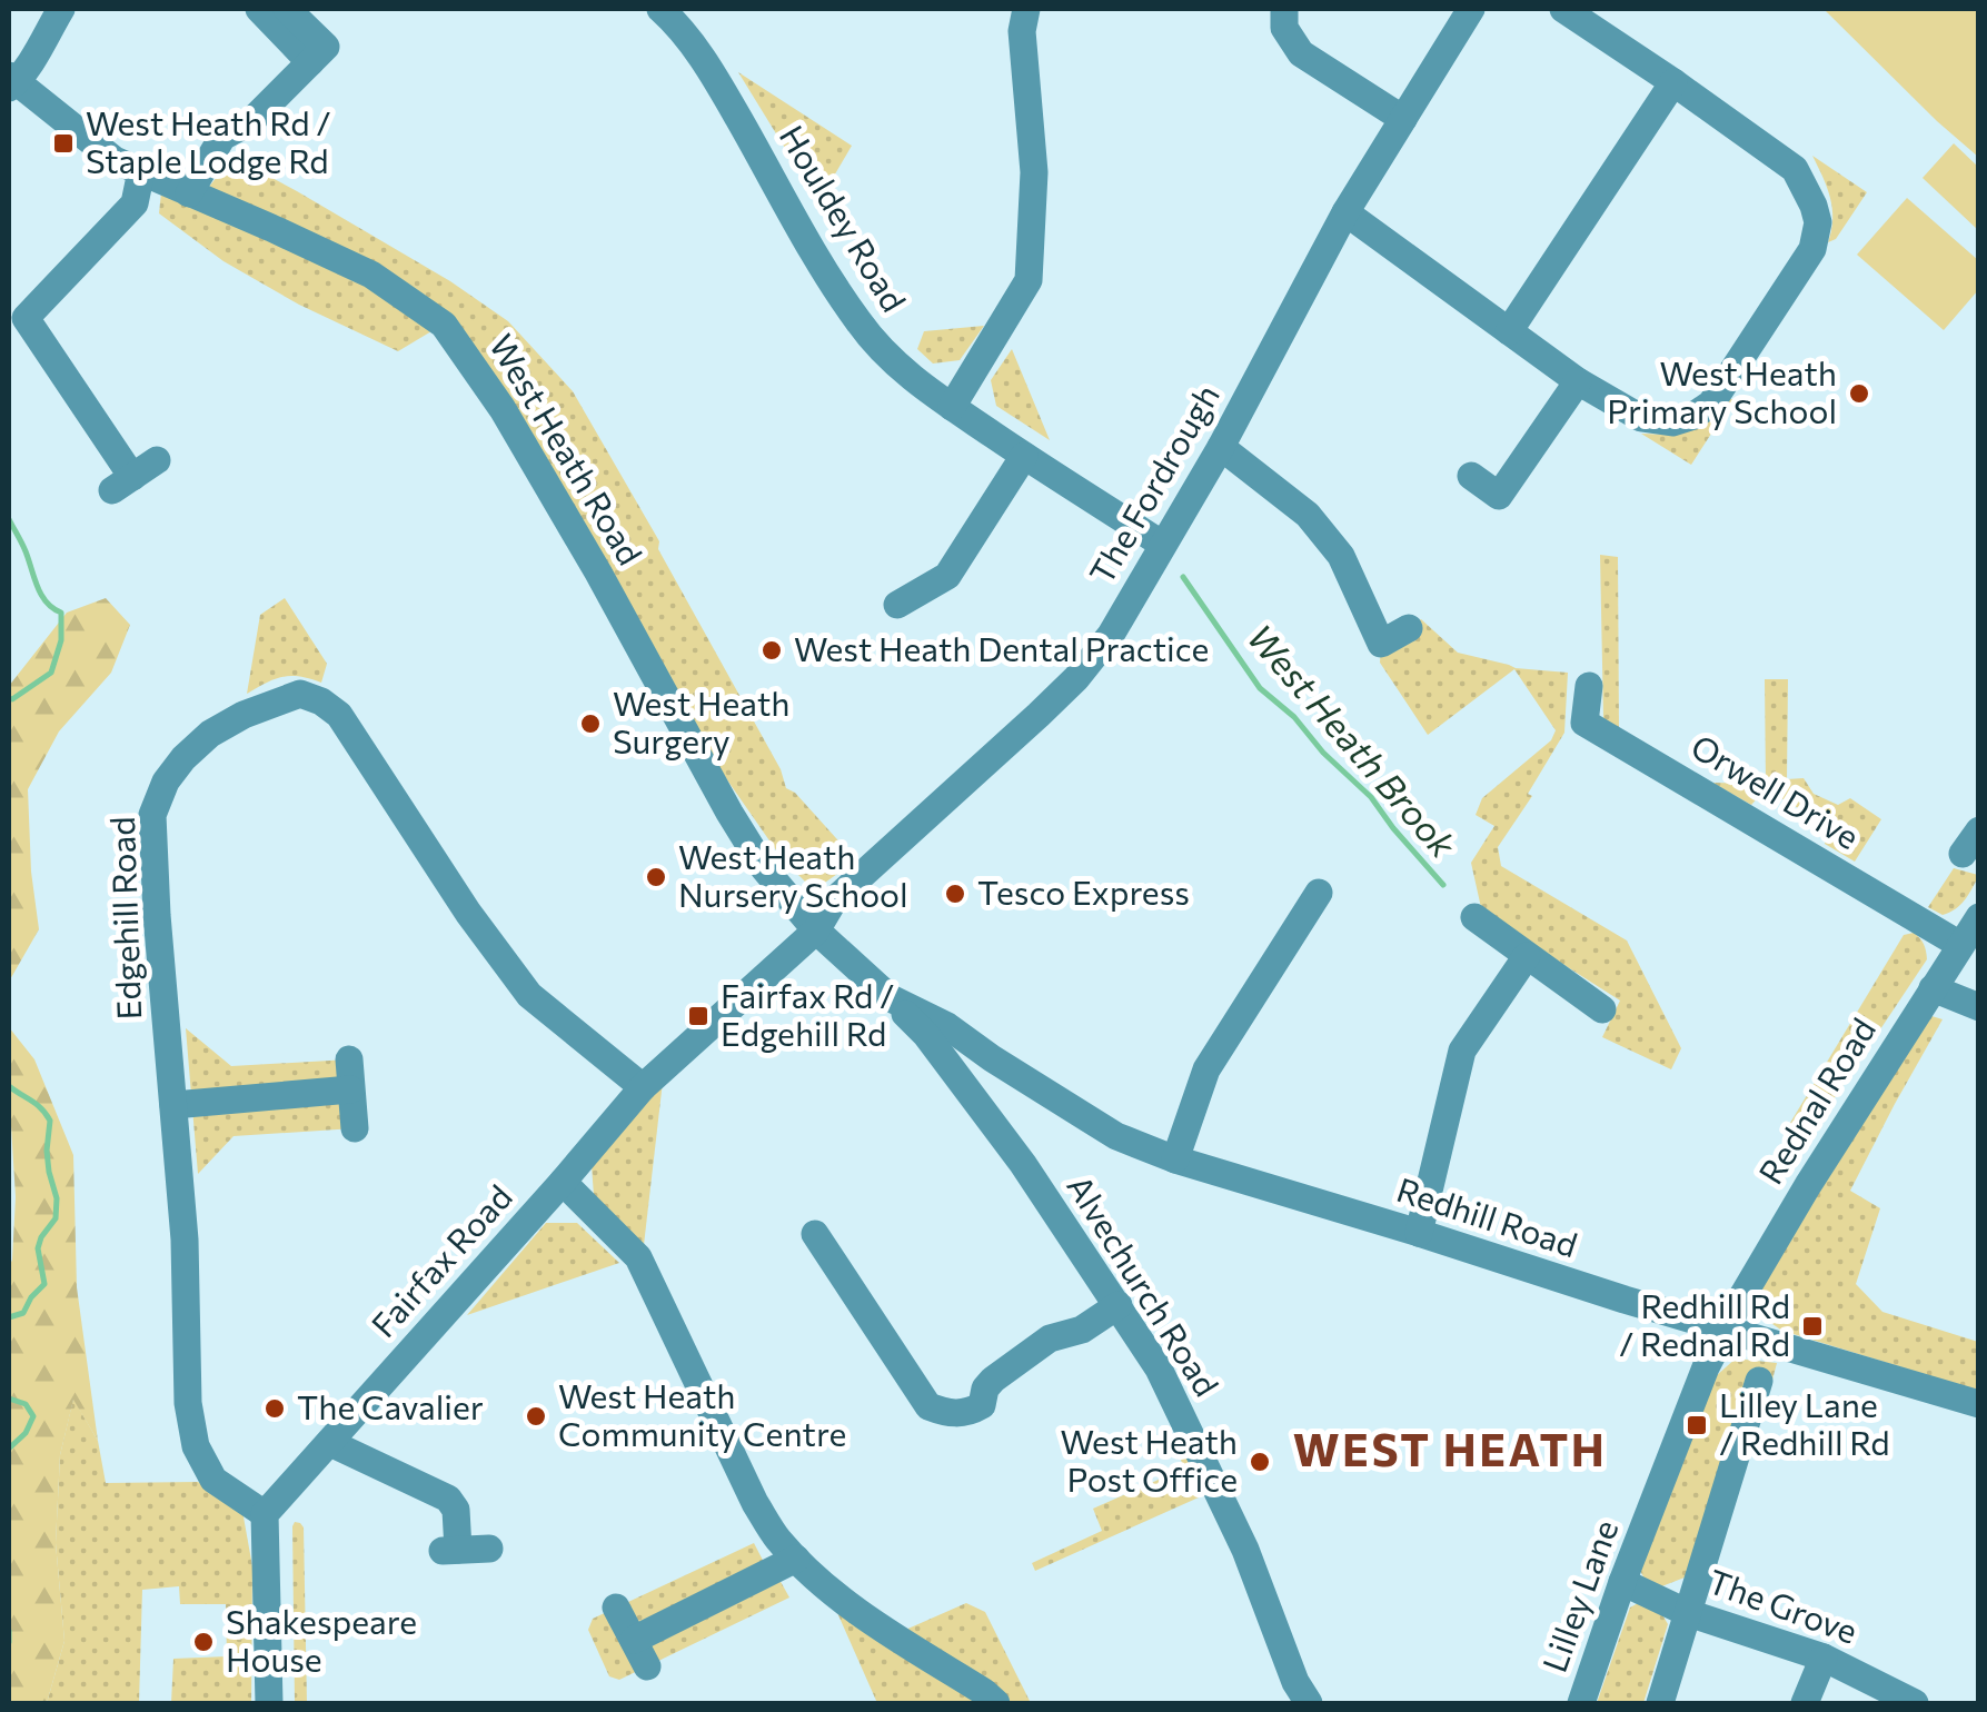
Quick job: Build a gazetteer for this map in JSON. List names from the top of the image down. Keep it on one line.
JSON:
{"streets":{"street":["Houldey Road","West Heath Road","The Fordrough","Orwell Drive","Edgehill Road","Rednal Road","Redhill Road","Fairfax Road","Alvechurch Road","Lilley Lane","The Grove"]},"crossings":[["Houldey Road","The Fordrough"],["West Heath Road","The Fordrough"],["West Heath Road","Redhill Road"],["West Heath Road","Fairfax Road"],["The Fordrough","Redhill Road"],["The Fordrough","Fairfax Road"],["Orwell Drive","Rednal Road"],["Edgehill Road","Fairfax Road"],["Rednal Road","Redhill Road"],["Rednal Road","Lilley Lane"],["Redhill Road","Fairfax Road"],["Redhill Road","Alvechurch Road"],["Redhill Road","Lilley Lane"],["Lilley Lane","The Grove"]],"districts":["WEST HEATH"],"water":["West Heath Brook"],"places":{"transit":["West Heath Rd / Staple Lodge Rd","Fairfax Rd / Edgehill Rd","Redhill Rd / Rednal Rd","Lilley Lane / Redhill Rd"],"other":["West Heath Primary School","West Heath Dental Practice","West Heath Surgery","West Heath Nursery School","Tesco Express","The Cavalier","West Heath Community Centre","West Heath Post Office","Shakespeare House"]}}
